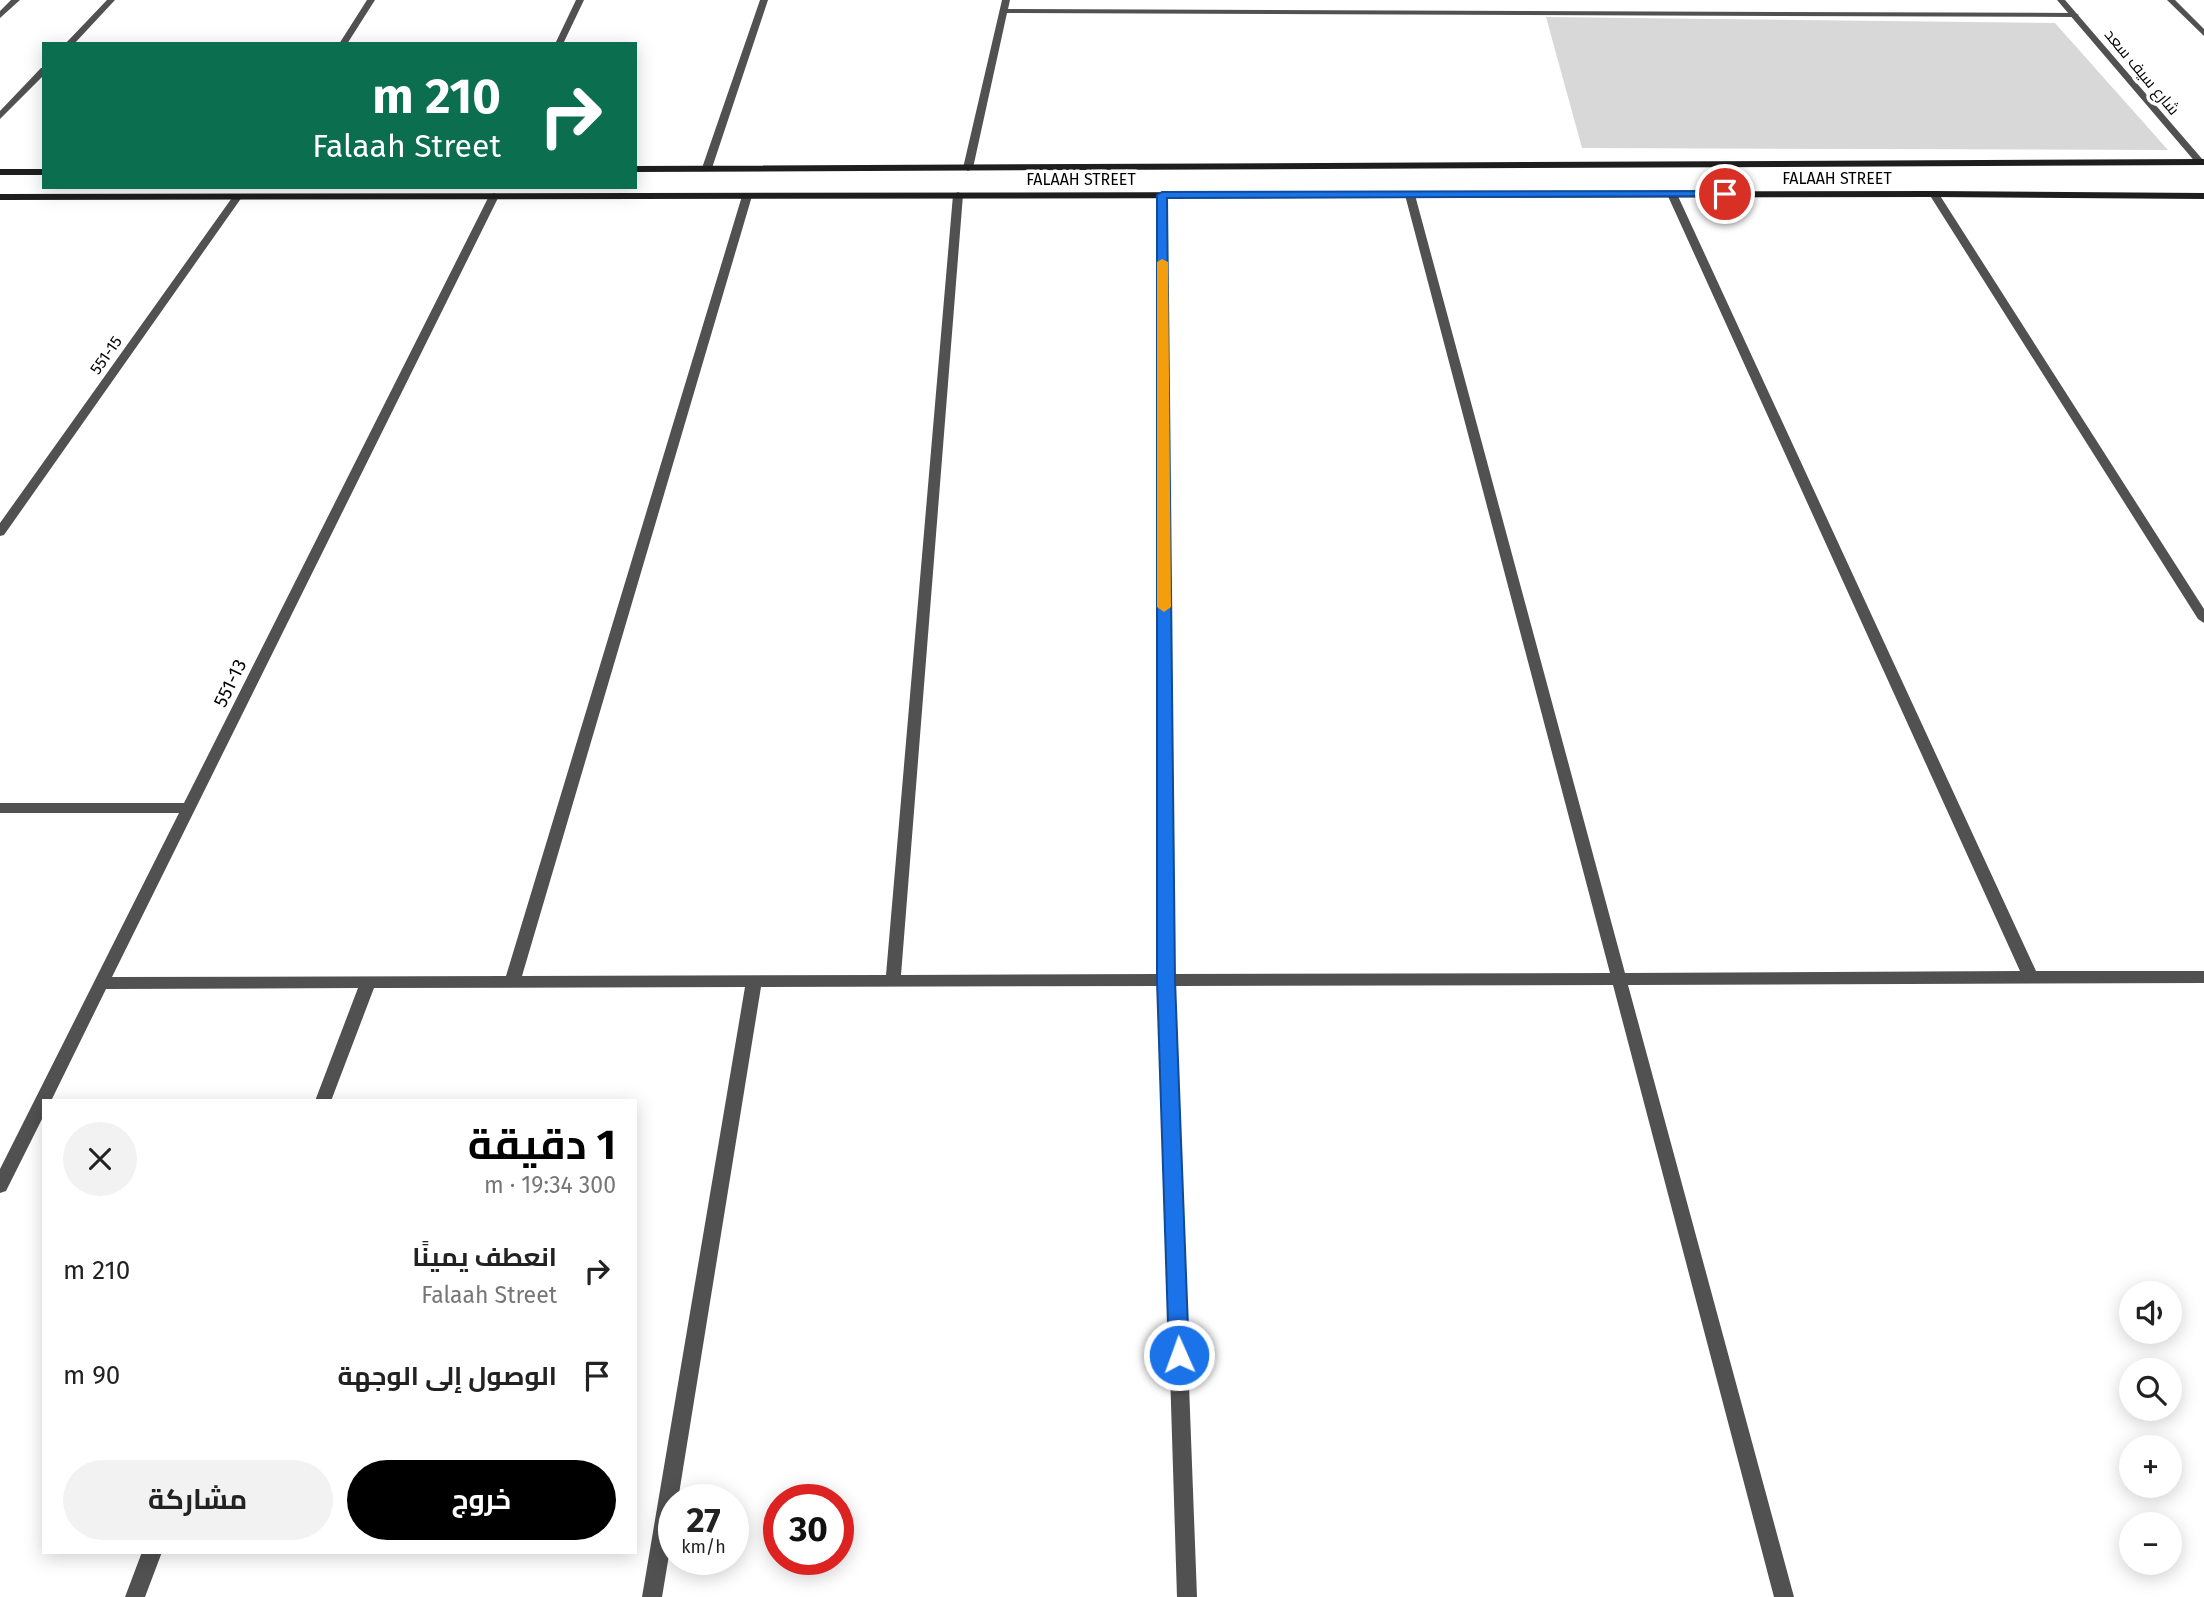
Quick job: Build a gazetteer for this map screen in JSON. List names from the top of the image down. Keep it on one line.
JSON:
{"streets":{"main road":["FALAAH STREET"],"street":["شارع سيف سعد","551-15","551-13"]},"crossings":[["شارع سيف سعد","FALAAH STREET"],["FALAAH STREET","551-15"],["FALAAH STREET","551-13"]],"page":{"turn":["210 m","Falaah Street"],"heading":["1 دقيقة","300 m · 19:34"],"list":[{"name":"انعطف يمينًا","note":"Falaah Street","value":"210 m"},{"name":"الوصول إلى الوجهة","value":"90 m"}],"map_buttons":["+","−"],"buttons":["خروج","مشاركة"],"speed":"27 km/h","limit":"30"}}
